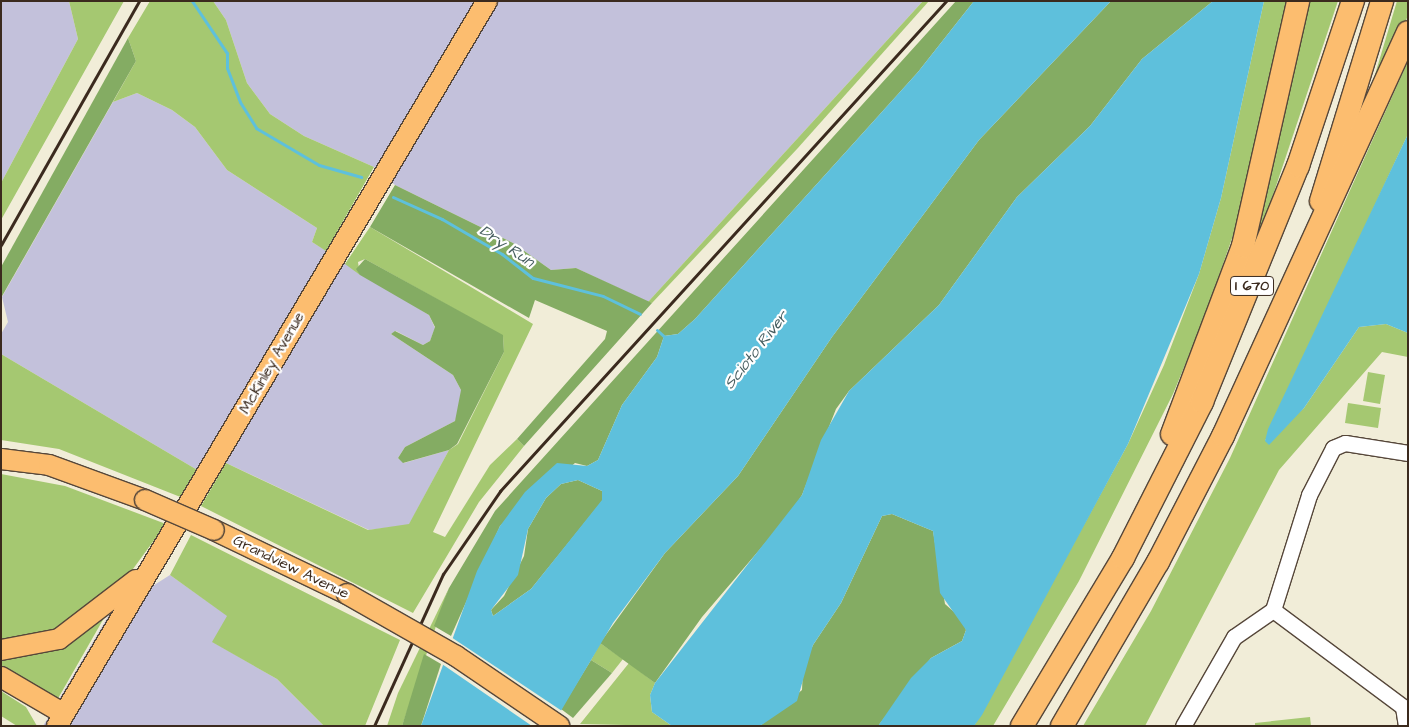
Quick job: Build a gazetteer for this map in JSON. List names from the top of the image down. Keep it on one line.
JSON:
{"streets":{"highway":["I 670"],"main road":["McKinley Avenue","Grandview Avenue"]},"water":["Dry Run","Scioto River"]}
